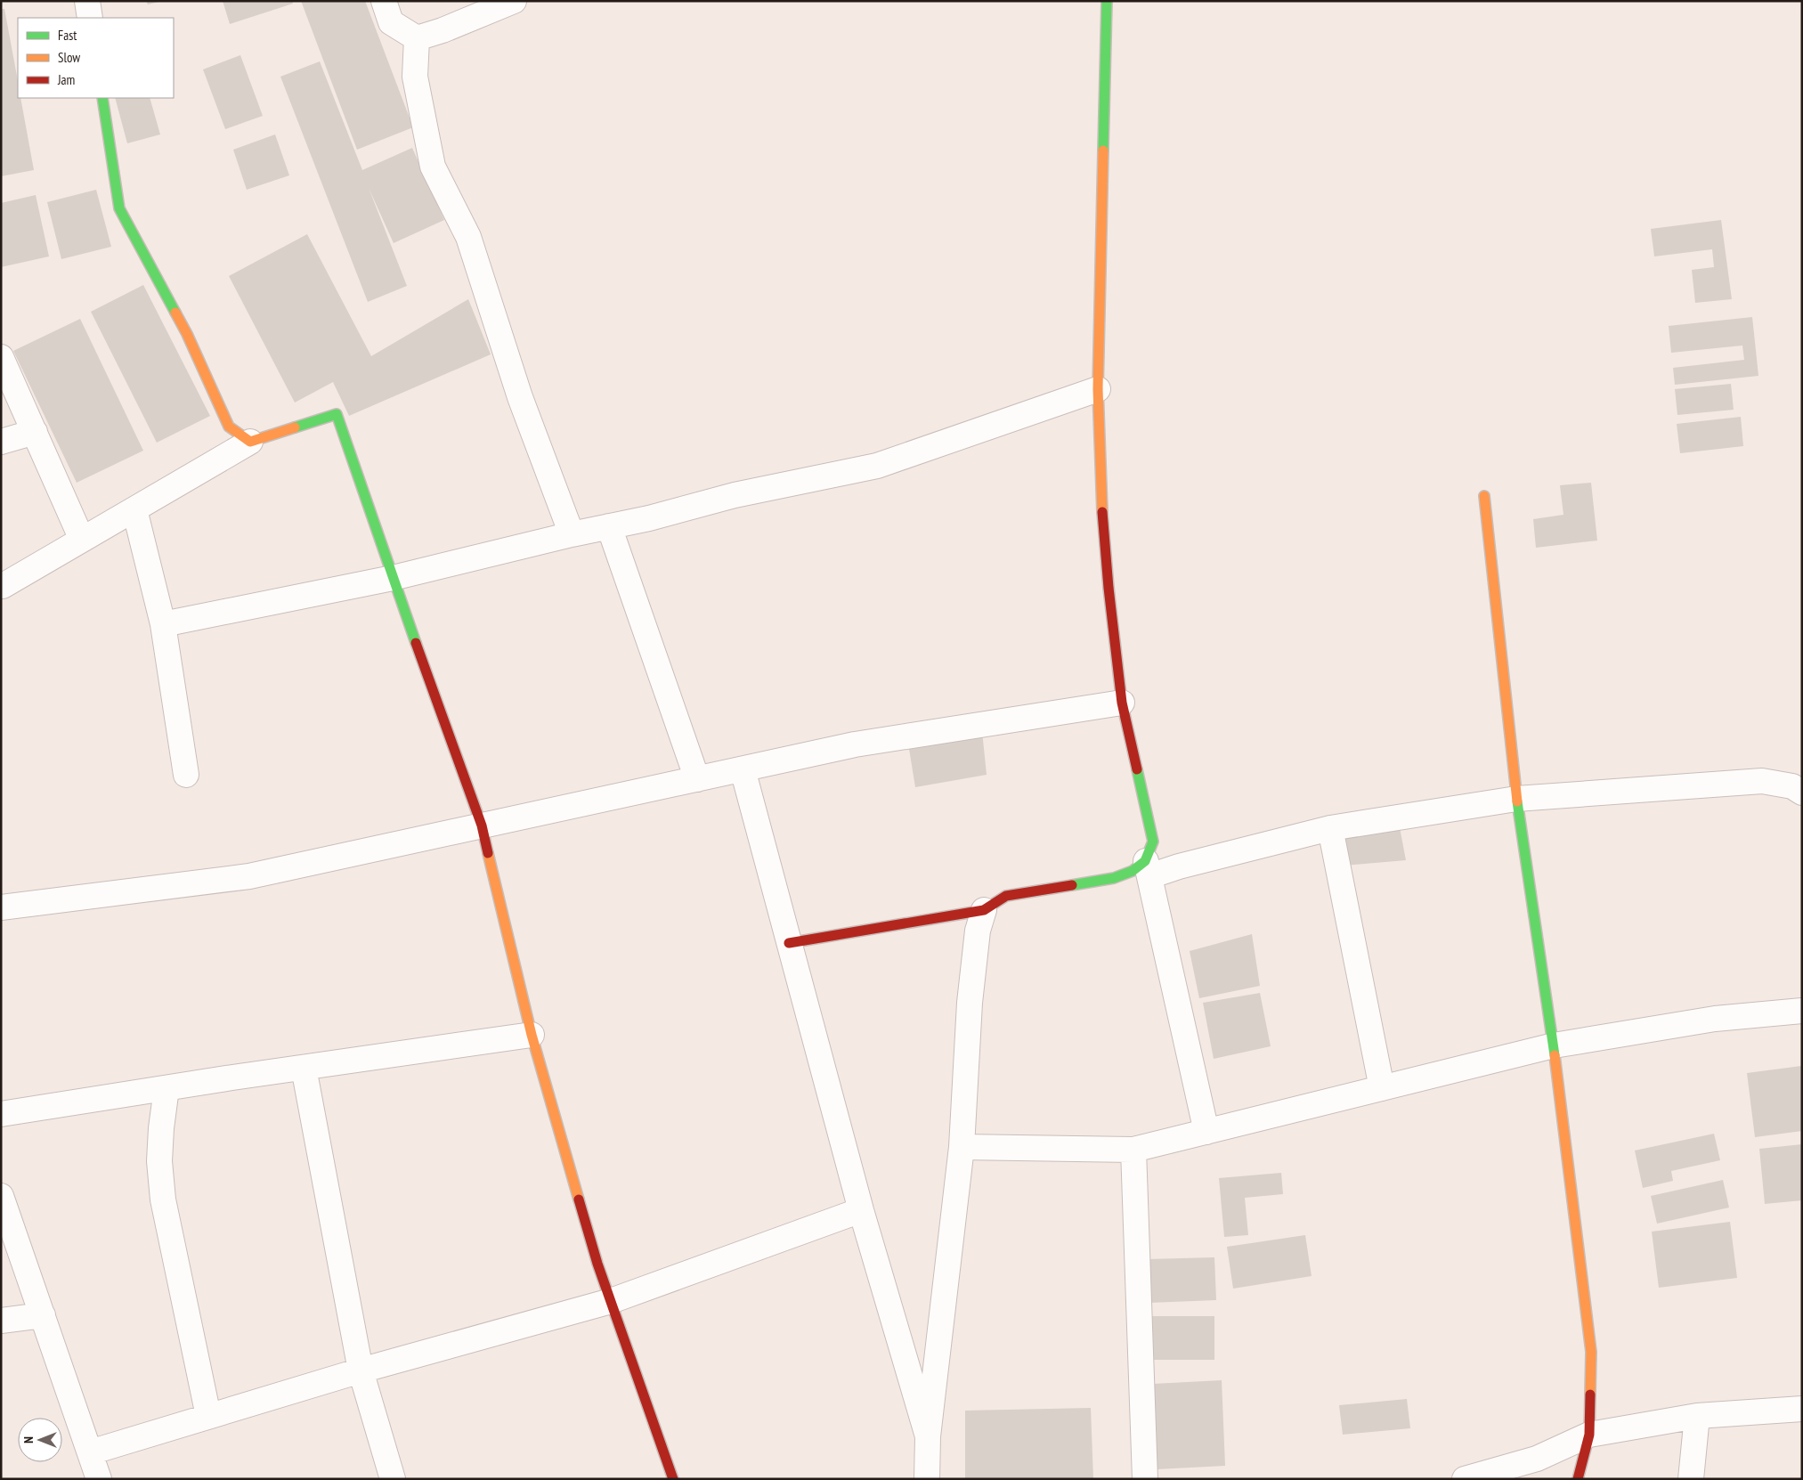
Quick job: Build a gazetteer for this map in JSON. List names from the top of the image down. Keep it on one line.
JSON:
{"legend":["Fast","Slow","Jam"],"north":"left"}
